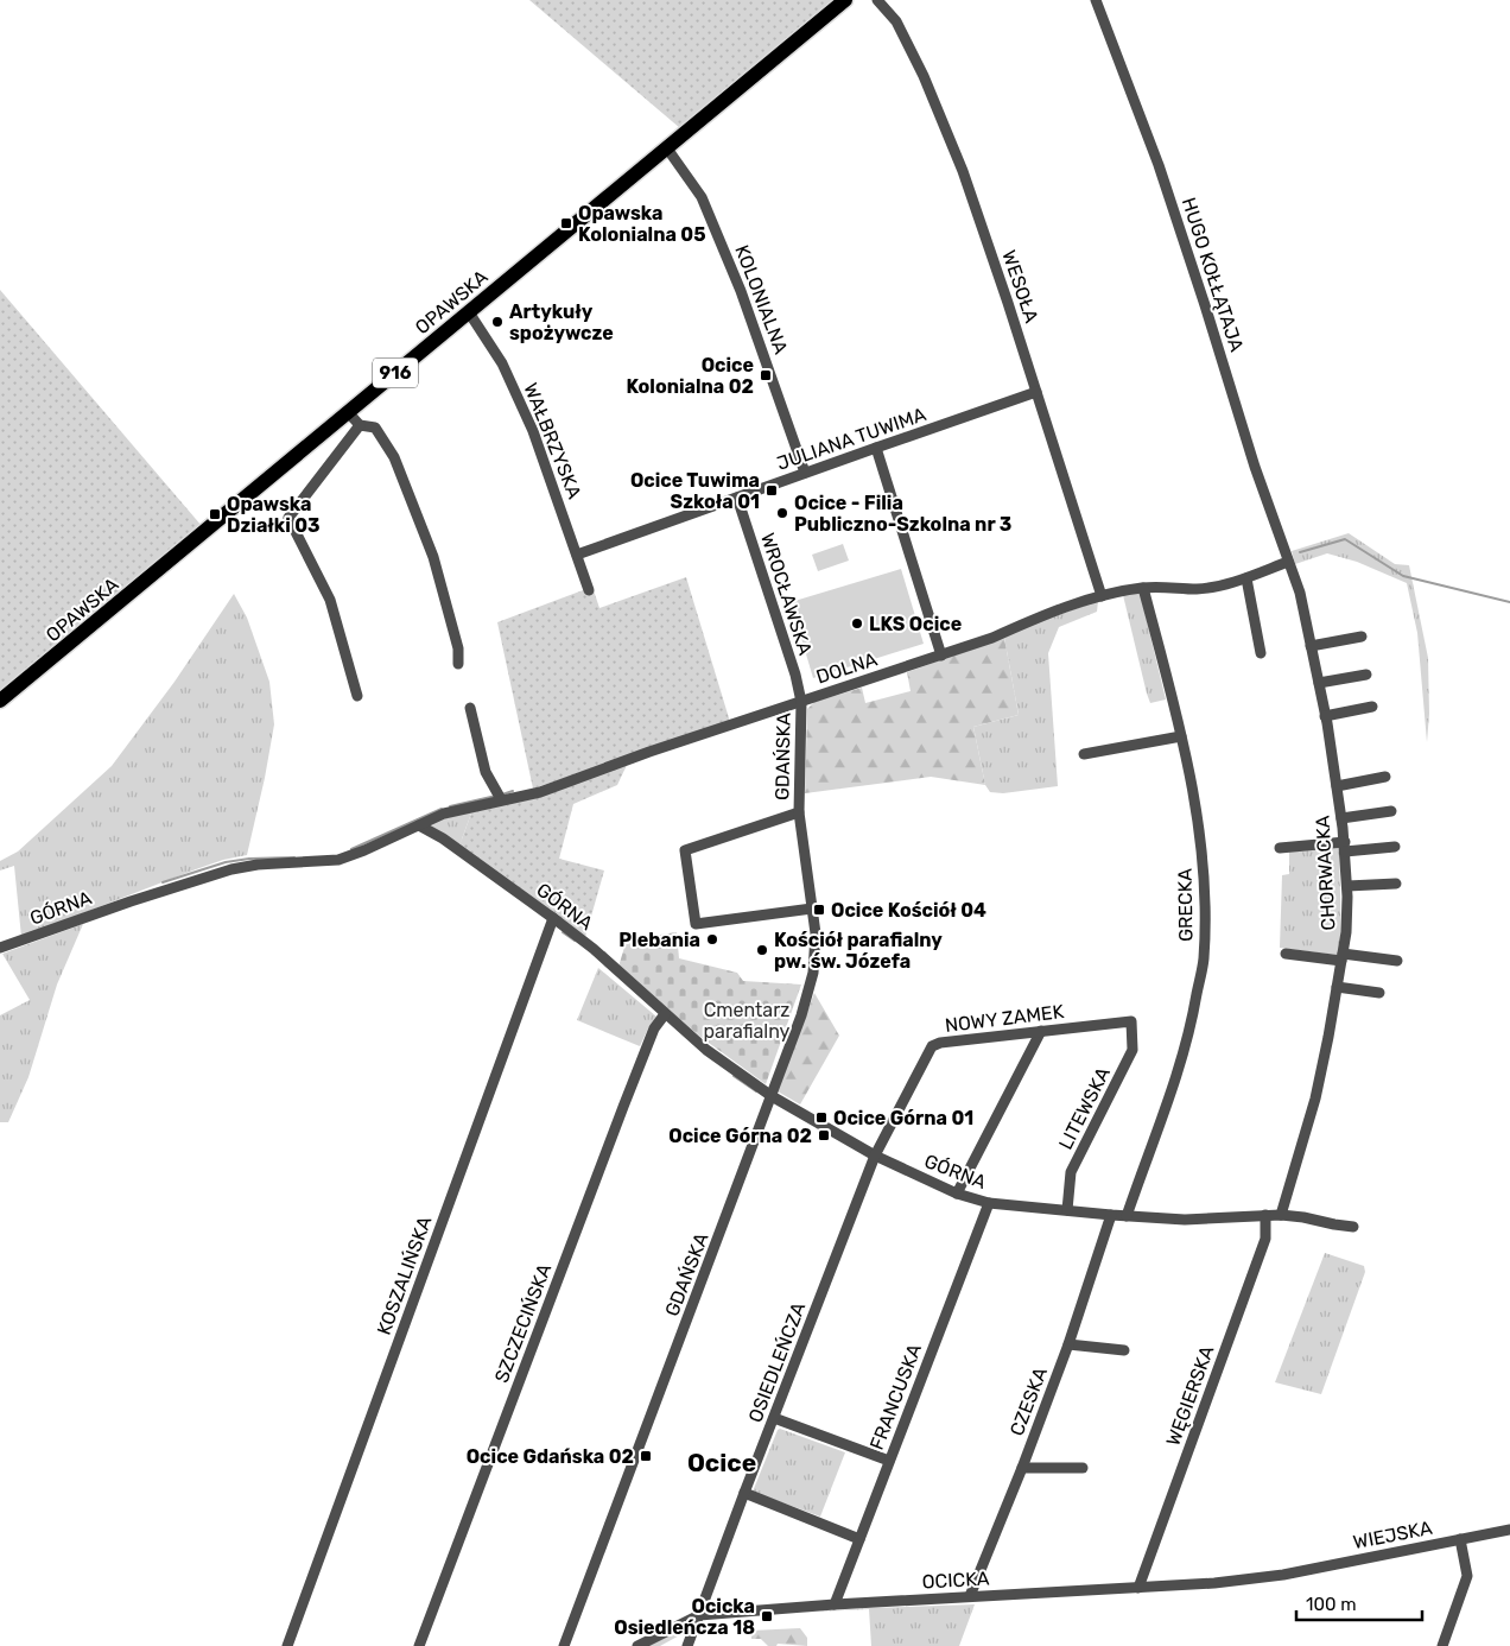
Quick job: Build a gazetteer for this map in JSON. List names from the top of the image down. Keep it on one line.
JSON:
{"streets":{"main road":["OPAWSKA","916"],"street":["HUGO KOŁŁĄTAJA","WESOŁA","KOLONIALNA","JULIANA TUWIMA","WAŁBRZYSKA","WROCŁAWSKA","DOLNA","GDAŃSKA","CHORWACKA","GRECKA","GÓRNA","NOWY ZAMEK","LITEWSKA","KOSZALIŃSKA","SZCZECIŃSKA","OSIEDLEŃCZA","WĘGIERSKA","FRANCUSKA","CZESKA","WIEJSKA","OCICKA"]},"crossings":[["HUGO KOŁŁĄTAJA","DOLNA"],["HUGO KOŁŁĄTAJA","CHORWACKA"],["WESOŁA","JULIANA TUWIMA"],["WESOŁA","DOLNA"],["KOLONIALNA","OPAWSKA"],["KOLONIALNA","JULIANA TUWIMA"],["OPAWSKA","WAŁBRZYSKA"],["JULIANA TUWIMA","WAŁBRZYSKA"],["JULIANA TUWIMA","WROCŁAWSKA"],["WROCŁAWSKA","DOLNA"],["WROCŁAWSKA","GDAŃSKA"],["DOLNA","GDAŃSKA"],["DOLNA","CHORWACKA"],["DOLNA","GRECKA"],["DOLNA","GÓRNA"],["GDAŃSKA","GÓRNA"],["CHORWACKA","GÓRNA"],["GRECKA","GÓRNA"],["GÓRNA","NOWY ZAMEK"],["GÓRNA","LITEWSKA"],["GÓRNA","KOSZALIŃSKA"],["GÓRNA","SZCZECIŃSKA"],["GÓRNA","OSIEDLEŃCZA"],["GÓRNA","WĘGIERSKA"],["GÓRNA","FRANCUSKA"],["GÓRNA","CZESKA"],["NOWY ZAMEK","LITEWSKA"],["NOWY ZAMEK","OSIEDLEŃCZA"],["OSIEDLEŃCZA","OCICKA"],["WĘGIERSKA","OCICKA"],["FRANCUSKA","OCICKA"],["CZESKA","OCICKA"],["WIEJSKA","OCICKA"]],"districts":["Ocice"],"parks":["Cmentarz parafialny"],"places":{"transit":["Opawska Kolonialna 05","Ocice Kolonialna 02","Ocice Tuwima Szkoła 01","Opawska Działki 03","Ocice Kościół 04","Ocice Górna 01","Ocice Górna 02","Ocice Gdańska 02","Ocicka Osiedleńcza 18"],"other":["Artykuły spożywcze","Ocice - Filia Publiczno-Szkolna nr 3","LKS Ocice","Plebania","Kościół parafialny pw. św. Józefa"]},"scale_bar":"100 m"}
